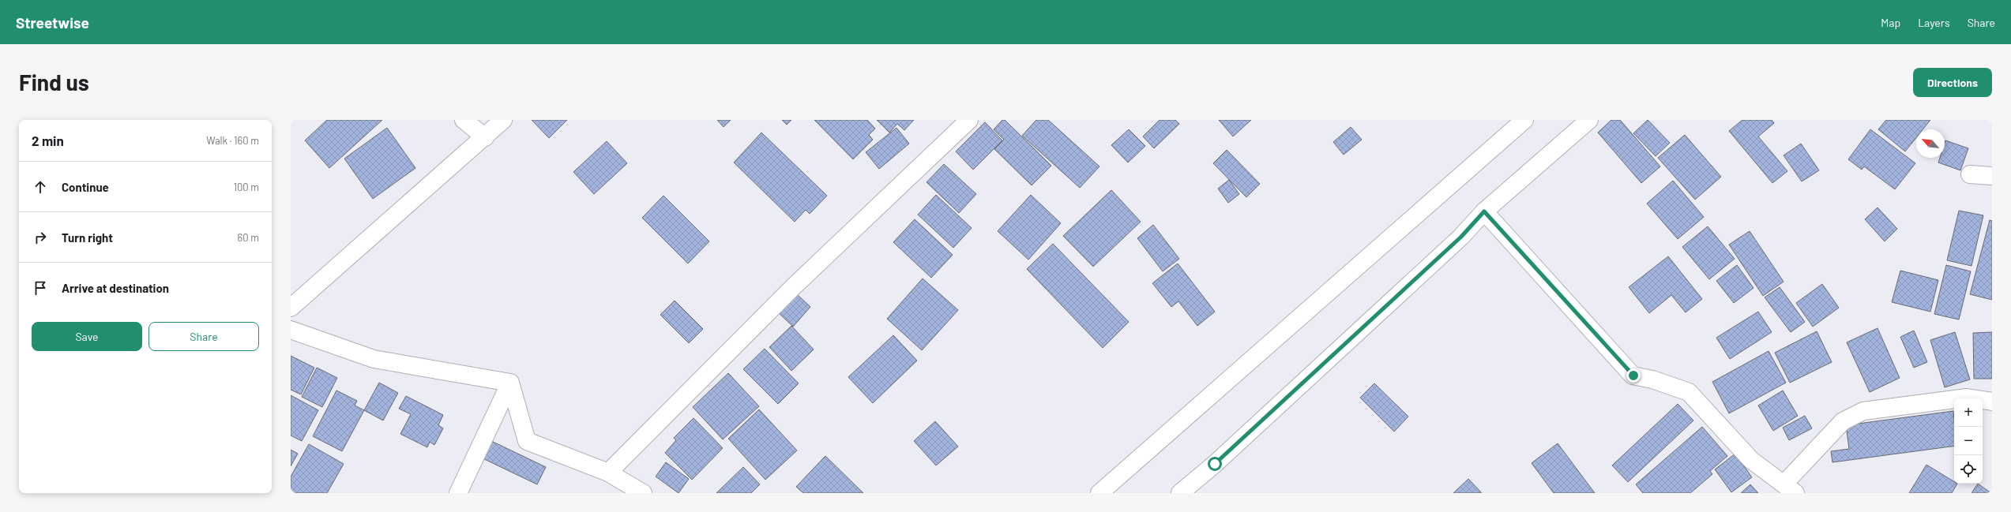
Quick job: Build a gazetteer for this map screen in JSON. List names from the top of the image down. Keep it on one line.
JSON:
{"north":"top left","page":{"header":"Streetwise","nav":["Map","Layers","Share"],"buttons":["Directions",["Save","Share"]],"title":"Find us","heading":["2 min","Walk · 160 m"],"list":[["Continue","100 m"],["Turn right","60 m"],"Arrive at destination"],"map_buttons":["+","−"]}}
